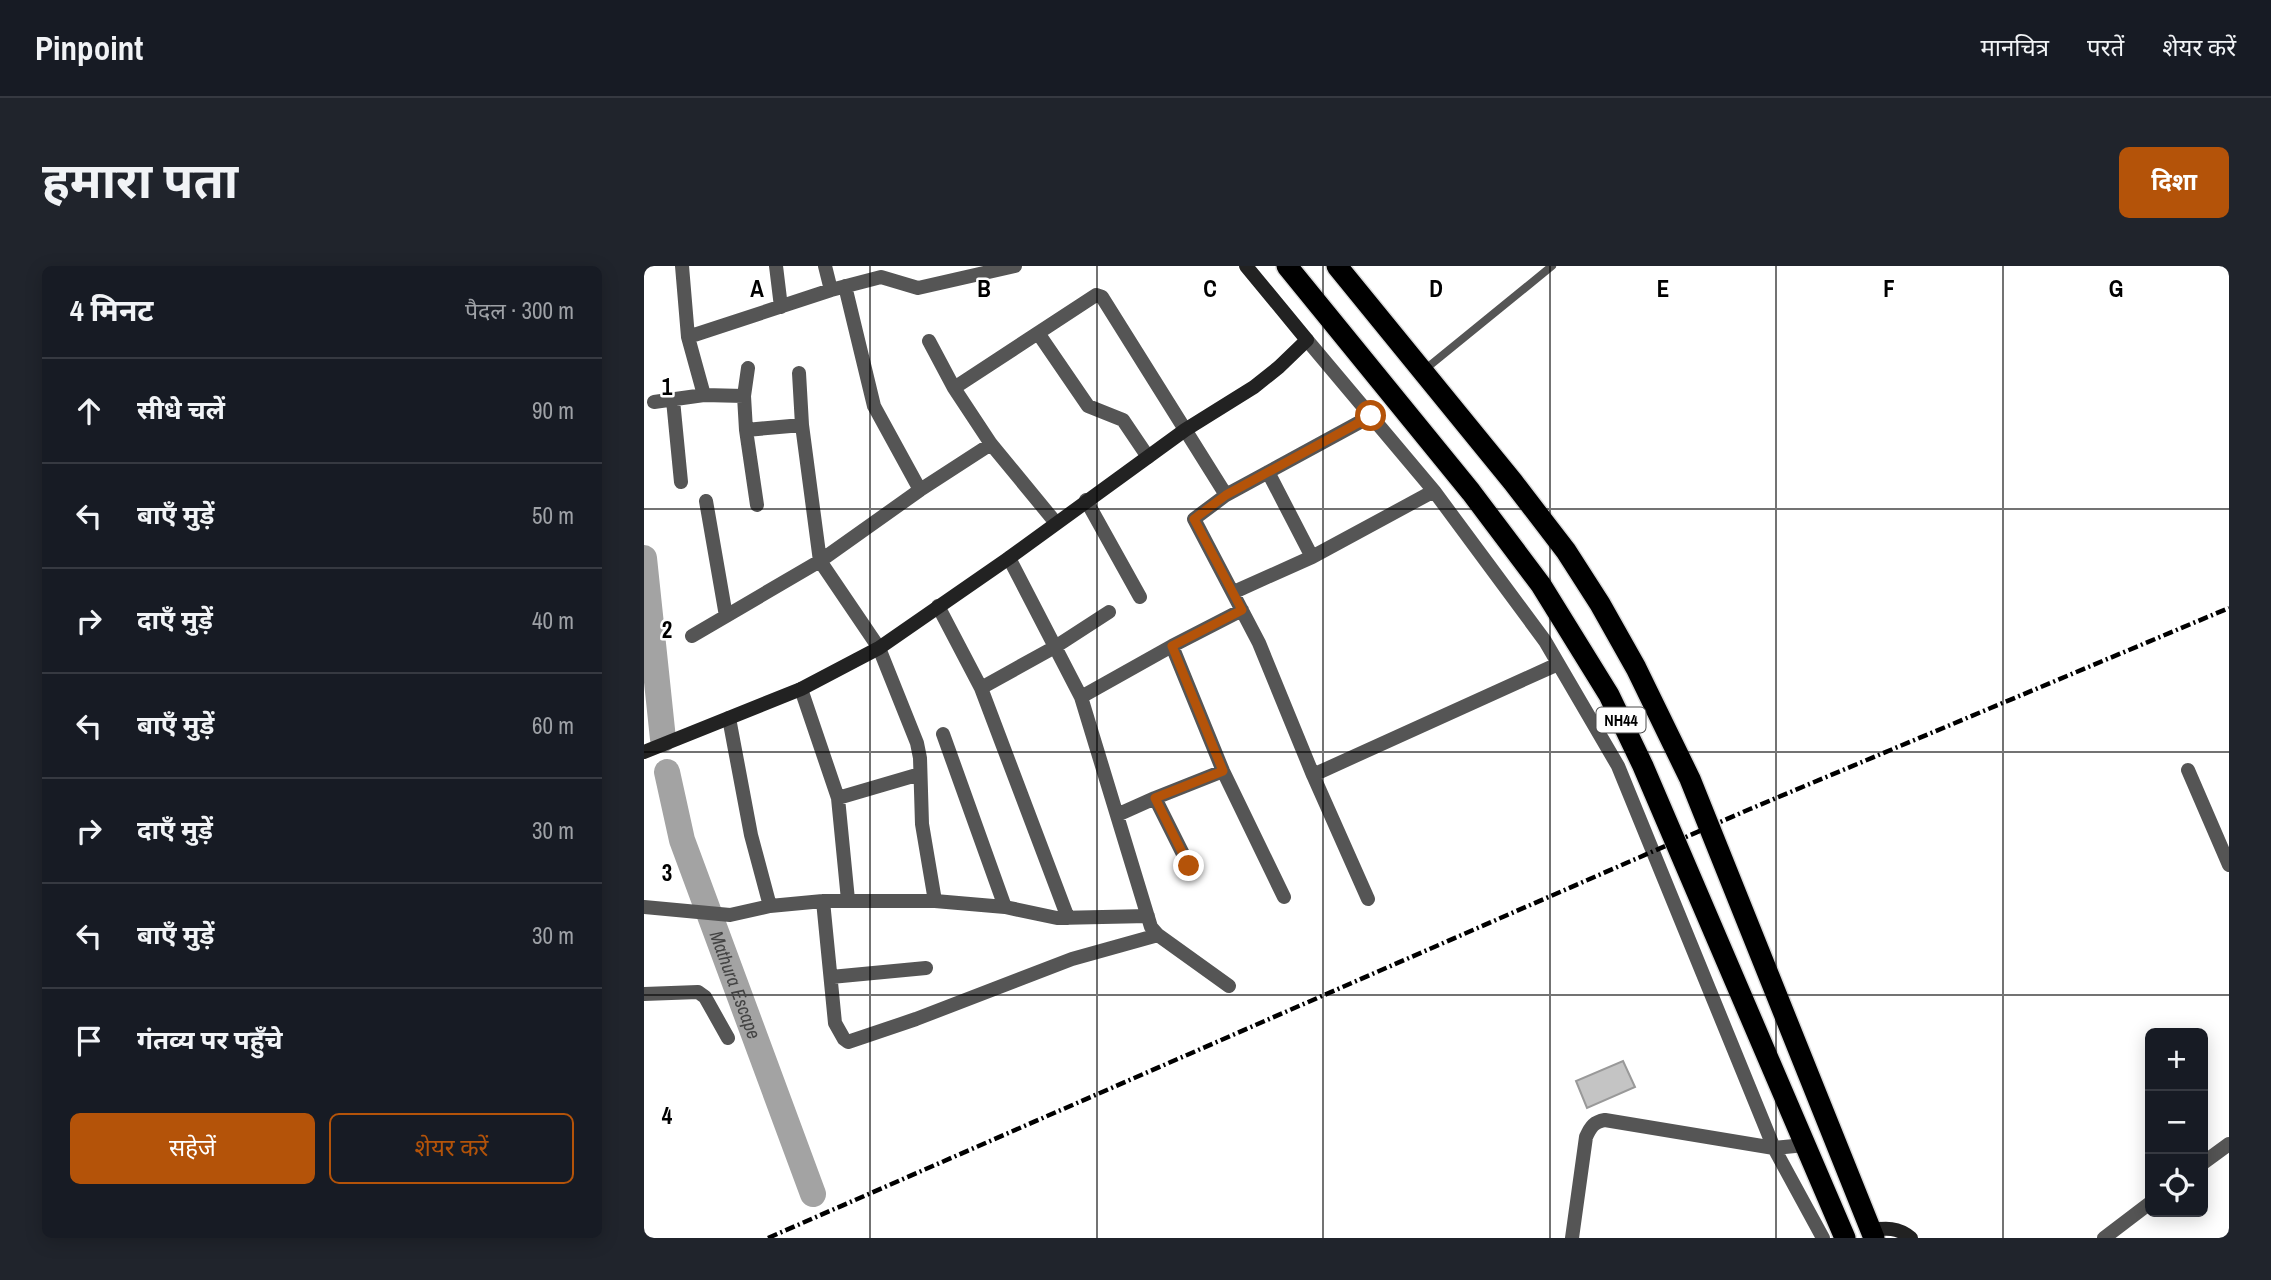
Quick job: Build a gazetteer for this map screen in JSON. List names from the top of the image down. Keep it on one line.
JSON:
{"streets":{"highway":["NH44"]},"water":["Mathura Escape"],"page":{"header":"Pinpoint","nav":["मानचित्र","परतें","शेयर करें"],"title":"हमारा पता","buttons":["दिशा",["सहेजें","शेयर करें"]],"heading":["4 मिनट","पैदल · 300 m"],"list":[["सीधे चलें","90 m"],["बाएँ मुड़ें","50 m"],["दाएँ मुड़ें","40 m"],["बाएँ मुड़ें","60 m"],["दाएँ मुड़ें","30 m"],["बाएँ मुड़ें","30 m"],"गंतव्य पर पहुँचे"],"map_buttons":["+","−"]},"grid":{"columns":["A","B","C","D","E","F","G"],"rows":["1","2","3","4"]}}
